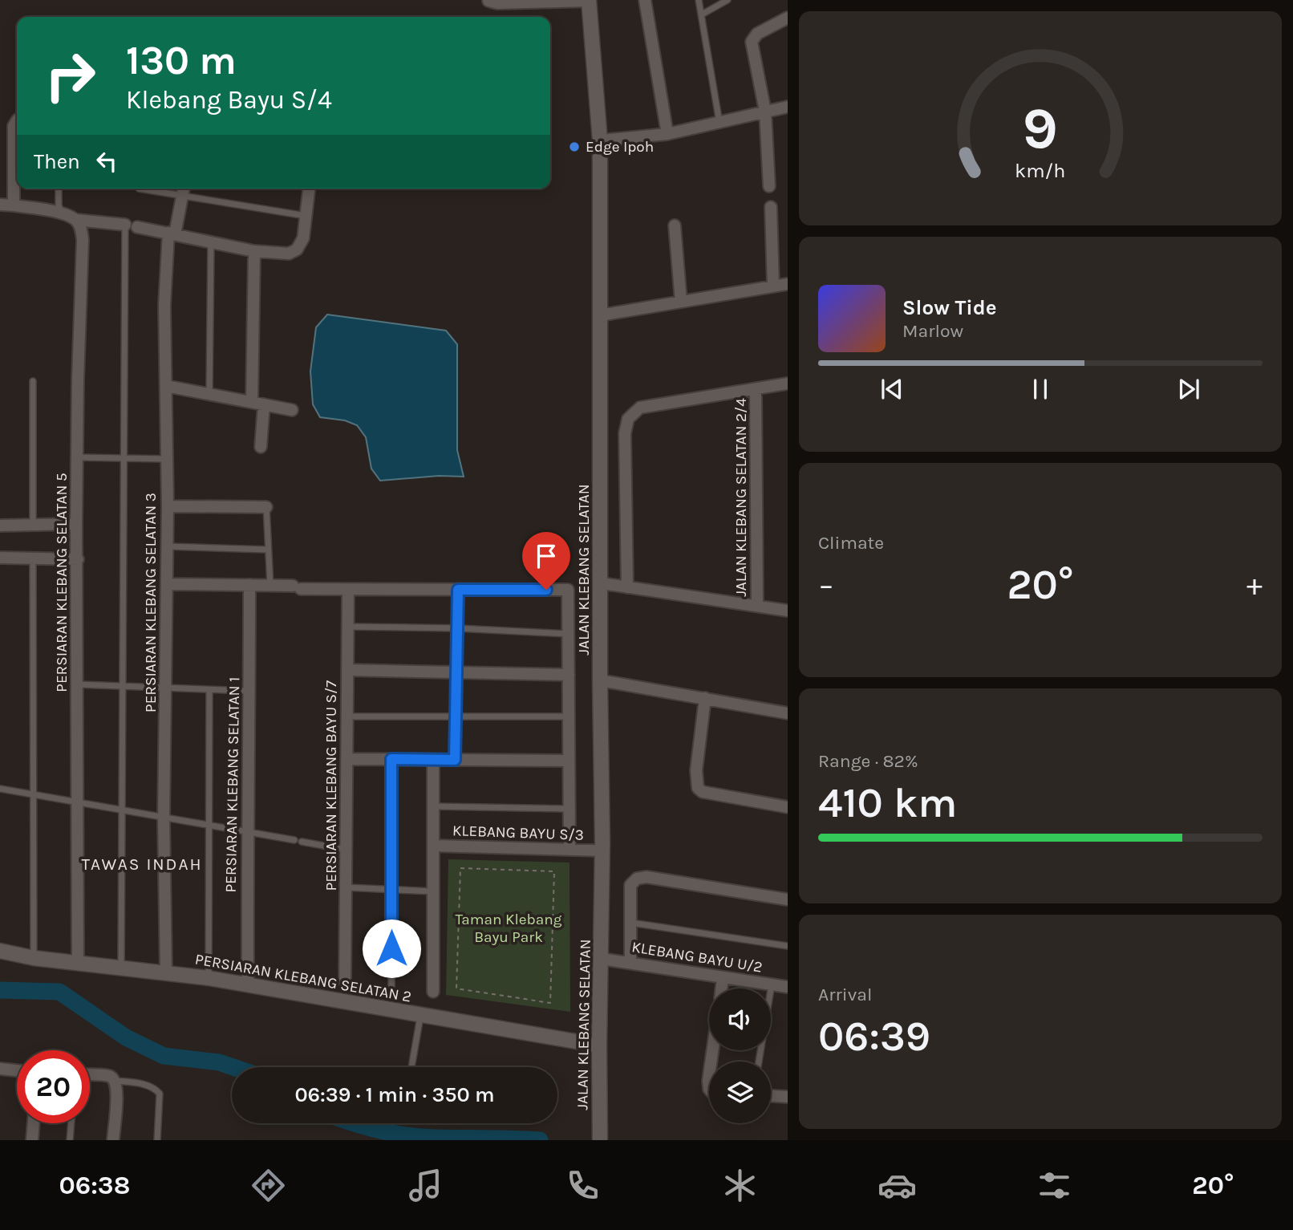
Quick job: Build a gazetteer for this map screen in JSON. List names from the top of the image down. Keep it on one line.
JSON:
{"streets":{"street":["JALAN KLEBANG SELATAN 2/4","JALAN KLEBANG SELATAN","PERSIARAN KLEBANG SELATAN 5","PERSIARAN KLEBANG SELATAN 3","PERSIARAN KLEBANG SELATAN 1","PERSIARAN KLEBANG BAYU S/7","KLEBANG BAYU S/3","KLEBANG BAYU U/2","PERSIARAN KLEBANG SELATAN 2"]},"crossings":[["JALAN KLEBANG SELATAN","KLEBANG BAYU S/3"],["JALAN KLEBANG SELATAN","KLEBANG BAYU U/2"],["JALAN KLEBANG SELATAN","PERSIARAN KLEBANG SELATAN 2"],["PERSIARAN KLEBANG SELATAN 5","PERSIARAN KLEBANG SELATAN 2"],["PERSIARAN KLEBANG SELATAN 3","PERSIARAN KLEBANG SELATAN 2"],["PERSIARAN KLEBANG SELATAN 1","PERSIARAN KLEBANG SELATAN 2"]],"districts":["TAWAS INDAH"],"parks":["Taman Klebang Bayu Park"],"places":["Edge Ipoh"],"page":{"turn":["130 m","Klebang Bayu S/4"],"then":"Then","song":["Slow Tide","Marlow"],"tile":["Climate",["Range · 82%","410 km"],["Arrival","06:39"]],"heat":["−","20°","+"],"limit":"20","trip":"06:39 · 1 min · 350 m","tabs":["06:38","20°"],"gauge":["9","km/h"]}}
